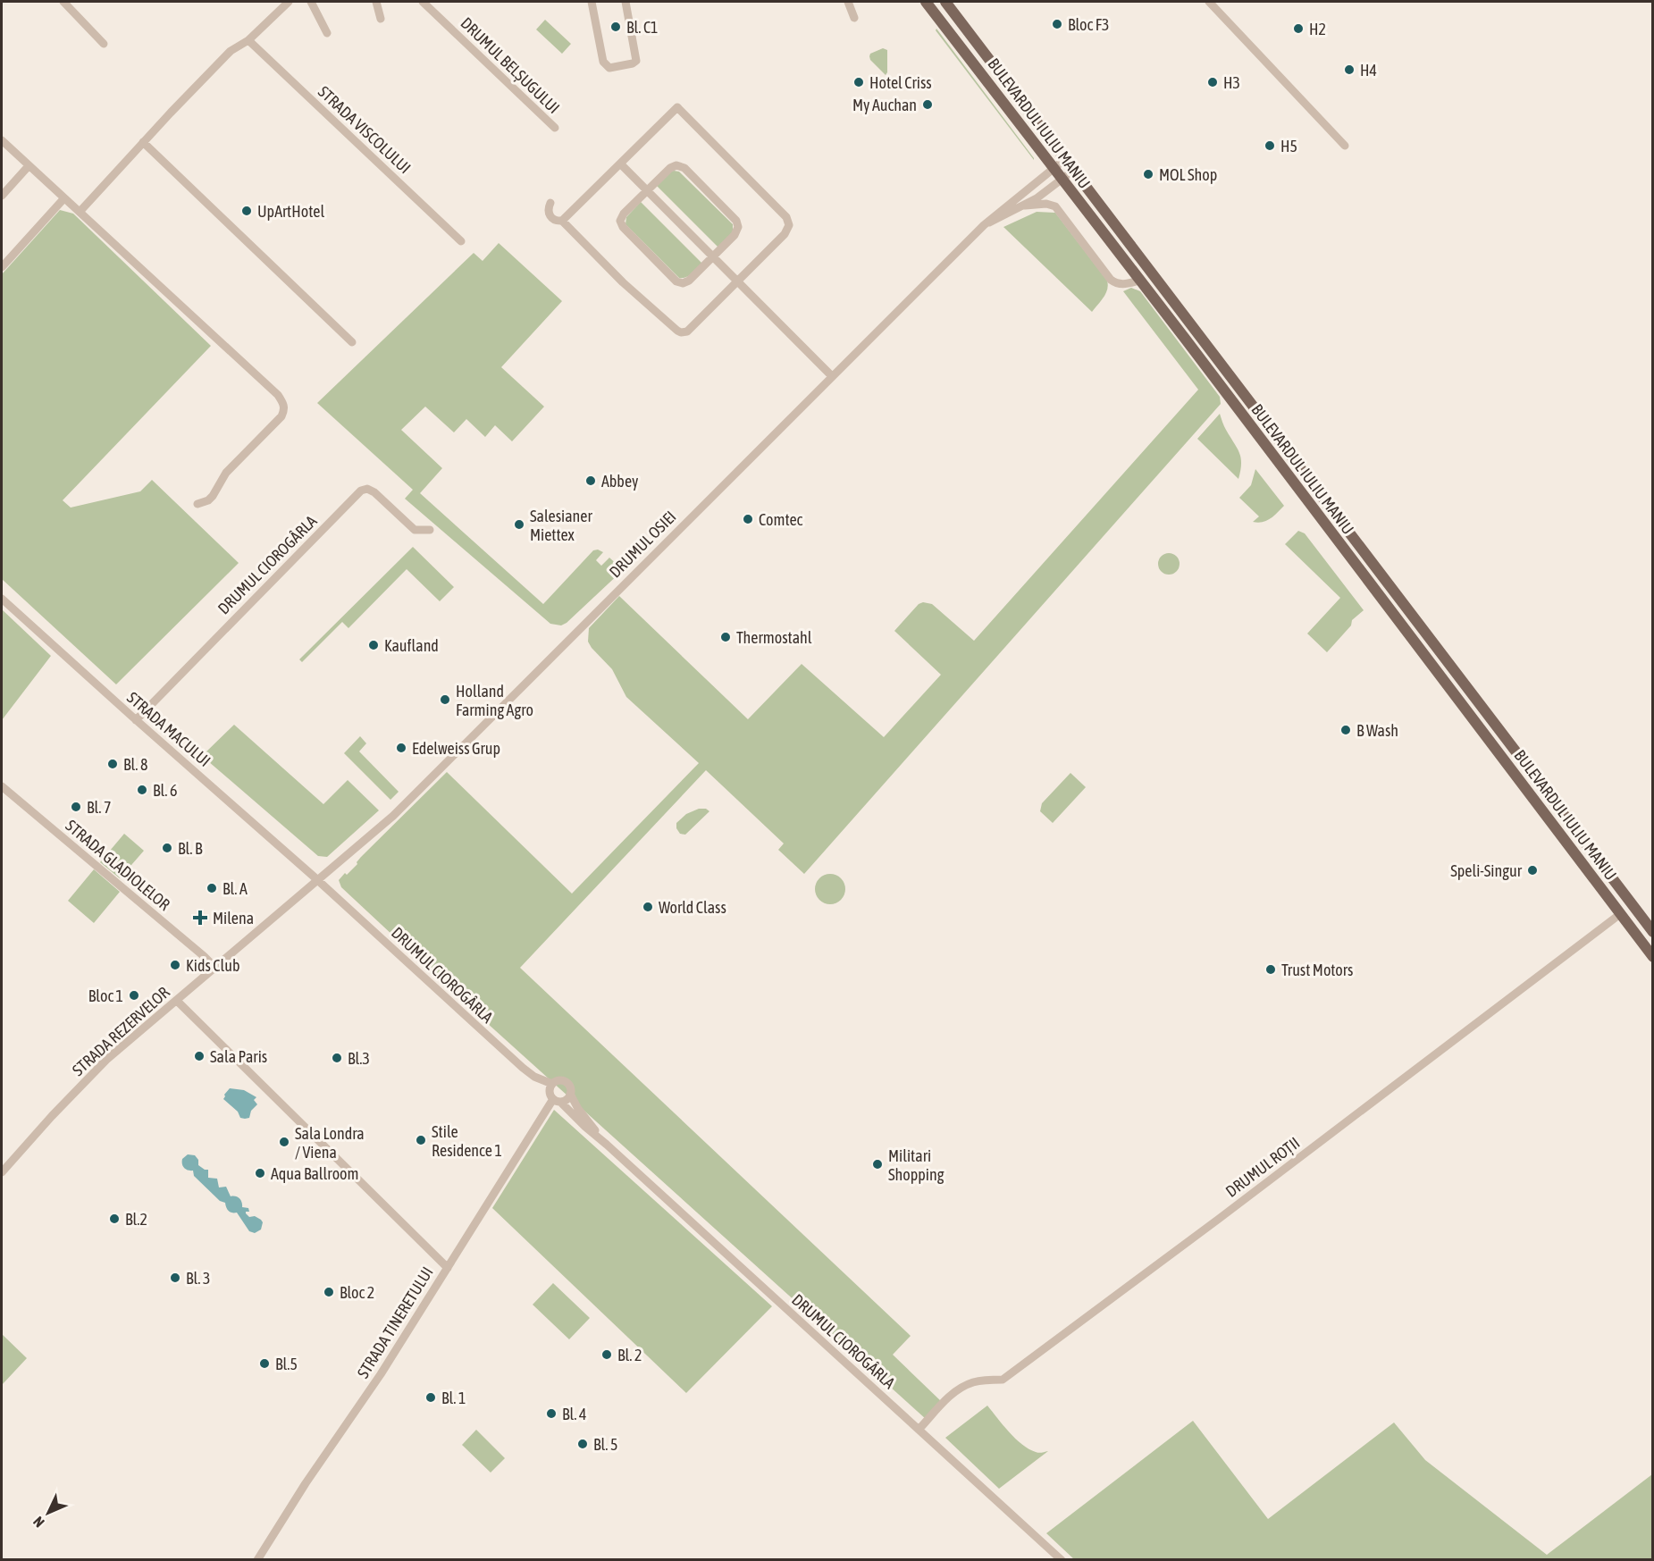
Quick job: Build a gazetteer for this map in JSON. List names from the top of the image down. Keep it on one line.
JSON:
{"streets":{"main road":["BULEVARDUL IULIU MANIU"],"street":["DRUMUL BELȘUGULUI","STRADA VISCOLULUI","DRUMUL OSIEI","DRUMUL CIOROGÂRLA","STRADA MACULUI","STRADA GLADIOLELOR","STRADA REZERVELOR","DRUMUL ROȚII","STRADA TINERETULUI"]},"crossings":[["BULEVARDUL IULIU MANIU","DRUMUL OSIEI"],["BULEVARDUL IULIU MANIU","DRUMUL ROȚII"],["DRUMUL OSIEI","DRUMUL CIOROGÂRLA"],["DRUMUL OSIEI","STRADA MACULUI"],["DRUMUL OSIEI","STRADA REZERVELOR"],["DRUMUL CIOROGÂRLA","STRADA MACULUI"],["DRUMUL CIOROGÂRLA","STRADA REZERVELOR"],["DRUMUL CIOROGÂRLA","DRUMUL ROȚII"],["DRUMUL CIOROGÂRLA","STRADA TINERETULUI"],["STRADA MACULUI","STRADA REZERVELOR"],["STRADA GLADIOLELOR","STRADA REZERVELOR"]],"places":{"other":["Bloc F3","Bl. C1","H2","H4","Hotel Criss","H3","My Auchan","H5","MOL Shop","UpArtHotel","Abbey","Comtec","Salesianer Miettex","Thermostahl","Kaufland","Holland Farming Agro","B Wash","Edelweiss Grup","Bl. 8","Bl. 6","Bl. 7","Bl. B","Speli-Singur","Bl. A","World Class","Kids Club","Trust Motors","Bloc 1","Sala Paris","Bl.3","Stile Residence 1","Sala Londra / Viena","Militari Shopping","Aqua Ballroom","Bl.2","Bl. 3","Bloc 2","Bl. 2","Bl.5","Bl. 1","Bl. 4","Bl. 5"],"health":["Milena"]},"north":"bottom left"}
